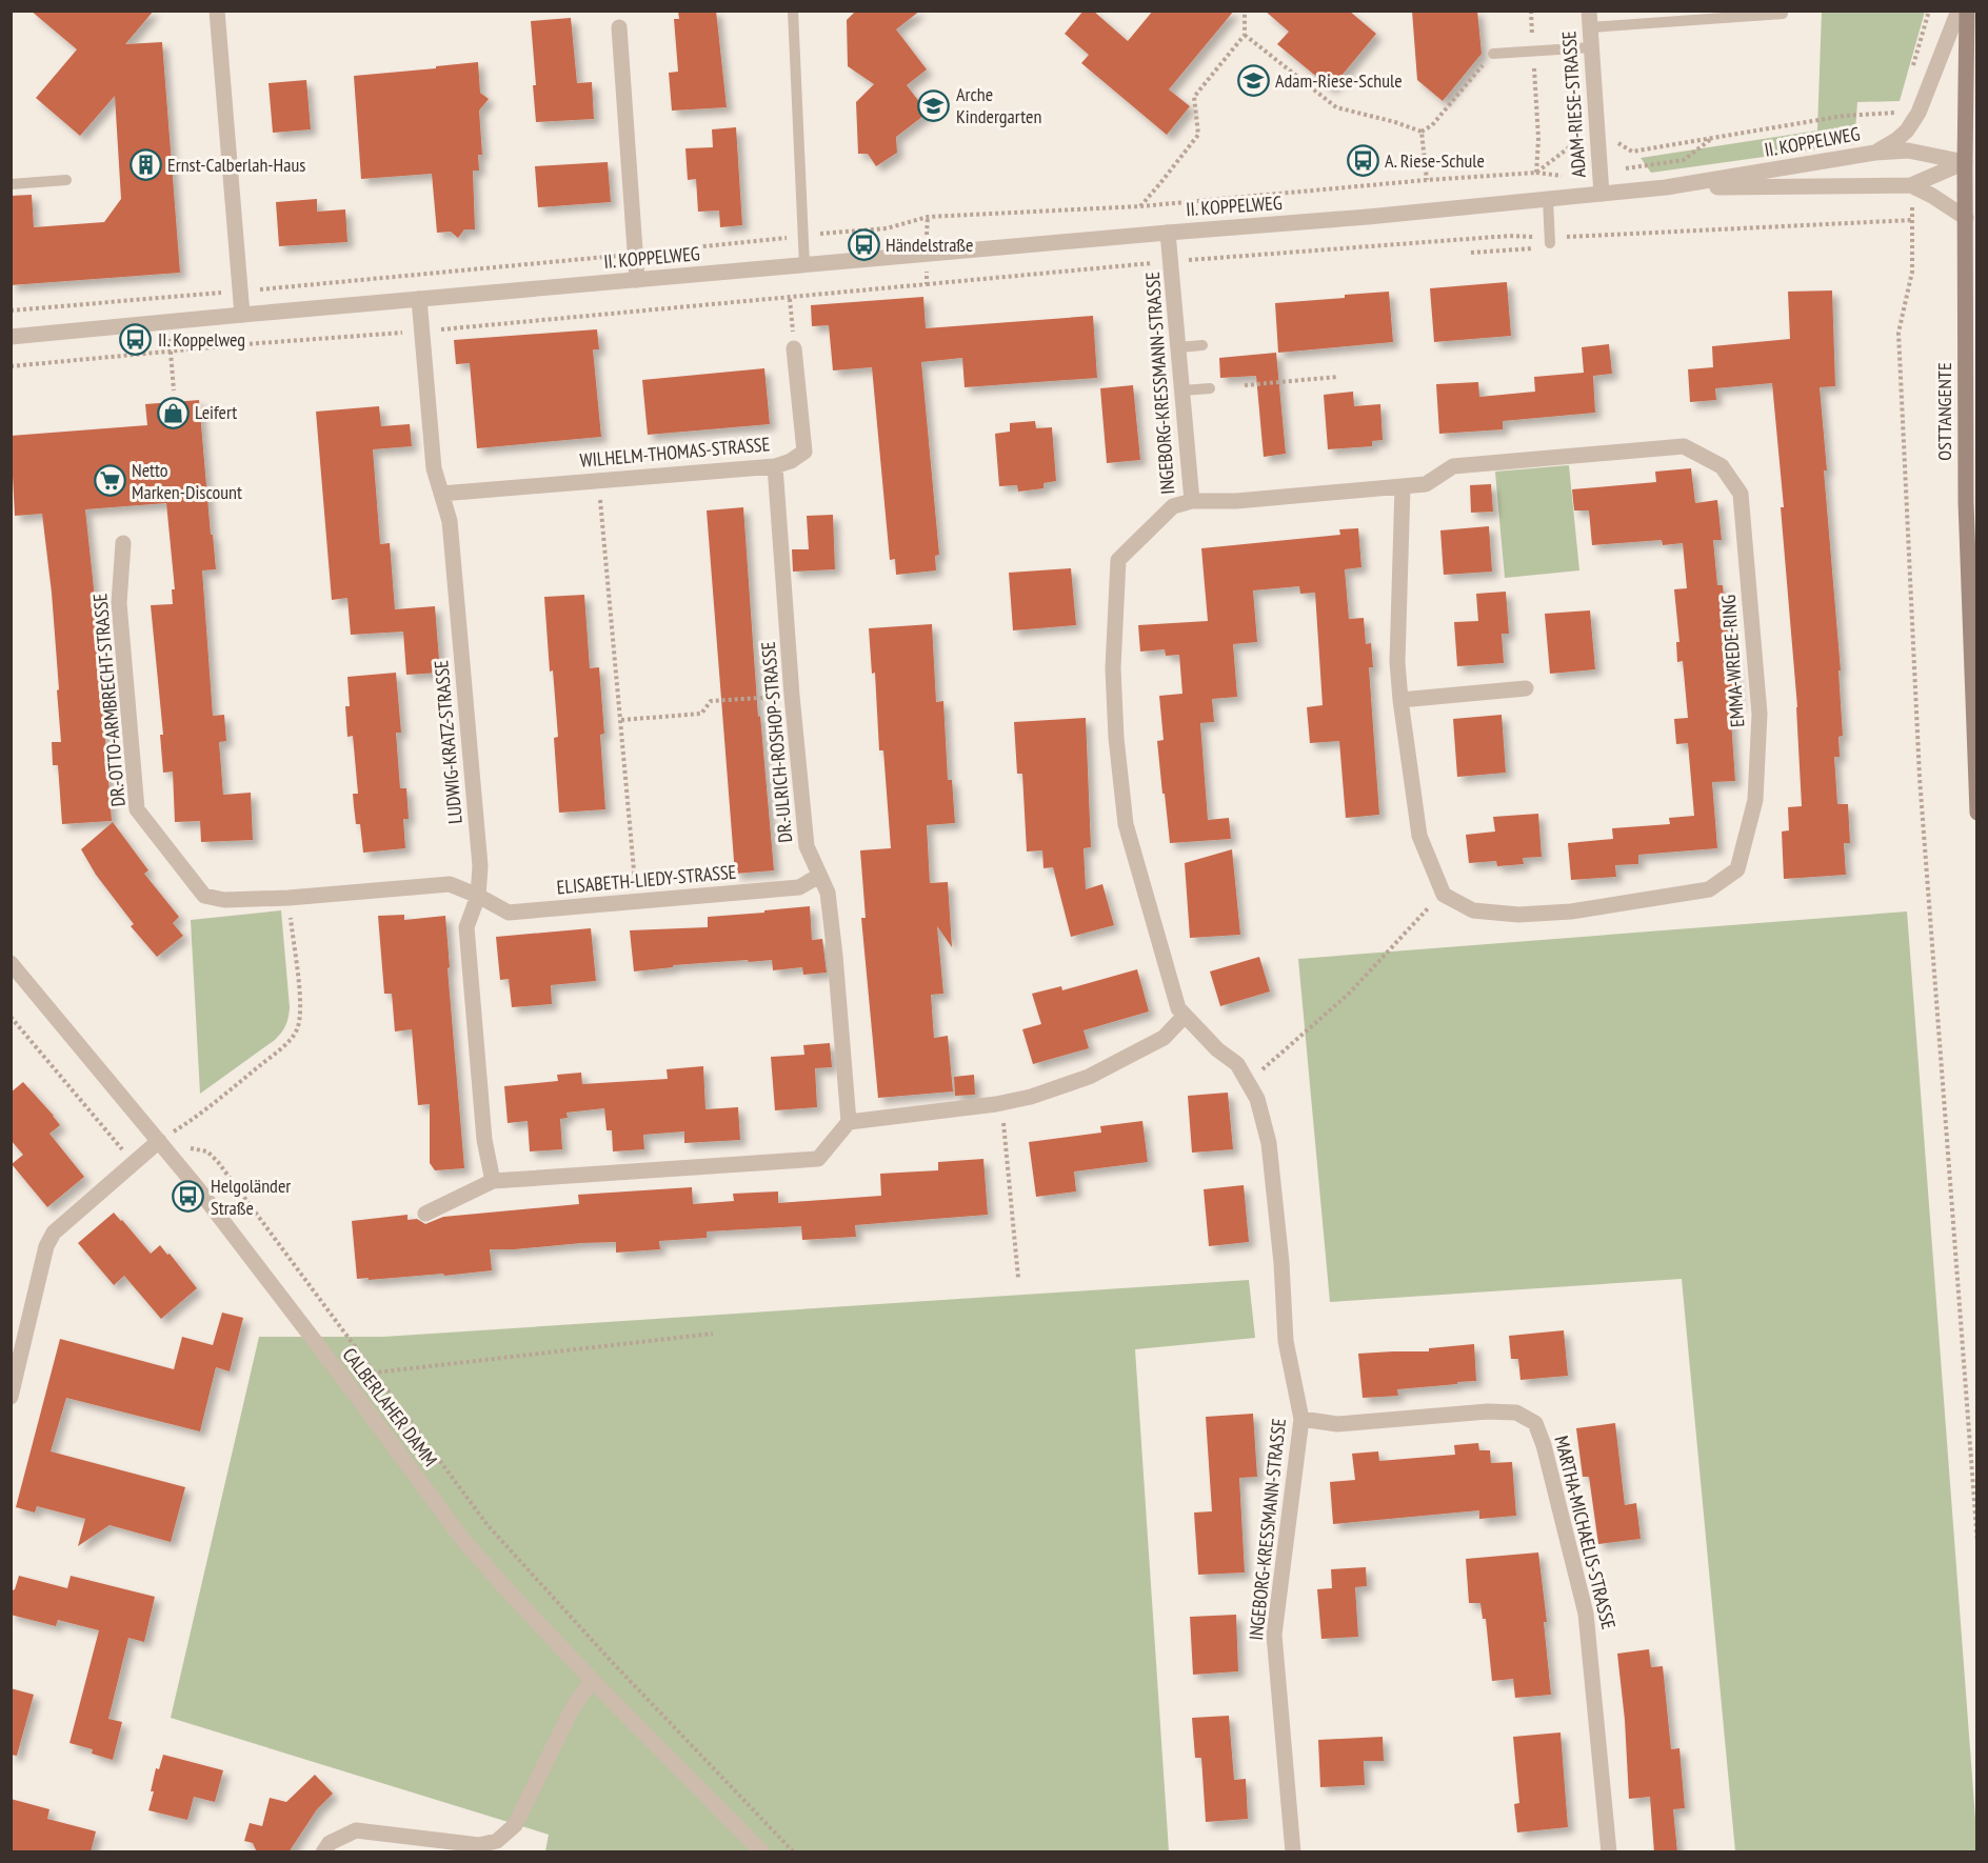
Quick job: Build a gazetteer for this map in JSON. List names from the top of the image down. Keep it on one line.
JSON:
{"streets":{"main road":["OSTTANGENTE"],"street":["ADAM-RIESE-STRASSE","II. KOPPELWEG","INGEBORG-KRESSMANN-STRASSE","WILHELM-THOMAS-STRASSE","EMMA-WREDE-RING","DR.-OTTO-ARMBRECHT-STRASSE","LUDWIG-KRATZ-STRASSE","DR.-ULRICH-ROSHOP-STRASSE","ELISABETH-LIEDY-STRASSE","CALBERLAHER DAMM","MARTHA-MICHAELIS-STRASSE"]},"crossings":[["ADAM-RIESE-STRASSE","II. KOPPELWEG"],["II. KOPPELWEG","INGEBORG-KRESSMANN-STRASSE"],["II. KOPPELWEG","OSTTANGENTE"],["II. KOPPELWEG","LUDWIG-KRATZ-STRASSE"],["INGEBORG-KRESSMANN-STRASSE","EMMA-WREDE-RING"],["INGEBORG-KRESSMANN-STRASSE","MARTHA-MICHAELIS-STRASSE"],["WILHELM-THOMAS-STRASSE","LUDWIG-KRATZ-STRASSE"],["WILHELM-THOMAS-STRASSE","DR.-ULRICH-ROSHOP-STRASSE"],["DR.-OTTO-ARMBRECHT-STRASSE","LUDWIG-KRATZ-STRASSE"],["DR.-OTTO-ARMBRECHT-STRASSE","ELISABETH-LIEDY-STRASSE"],["LUDWIG-KRATZ-STRASSE","ELISABETH-LIEDY-STRASSE"],["DR.-ULRICH-ROSHOP-STRASSE","ELISABETH-LIEDY-STRASSE"]],"places":{"school or university":["Adam-Riese-Schule","Arche Kindergarten"],"bus stop":["A. Riese-Schule","Händelstraße","II. Koppelweg","Helgoländer Straße"],"building":["Ernst-Calberlah-Haus"],"shop":["Leifert"],"supermarket":["Netto Marken-Discount"]}}
